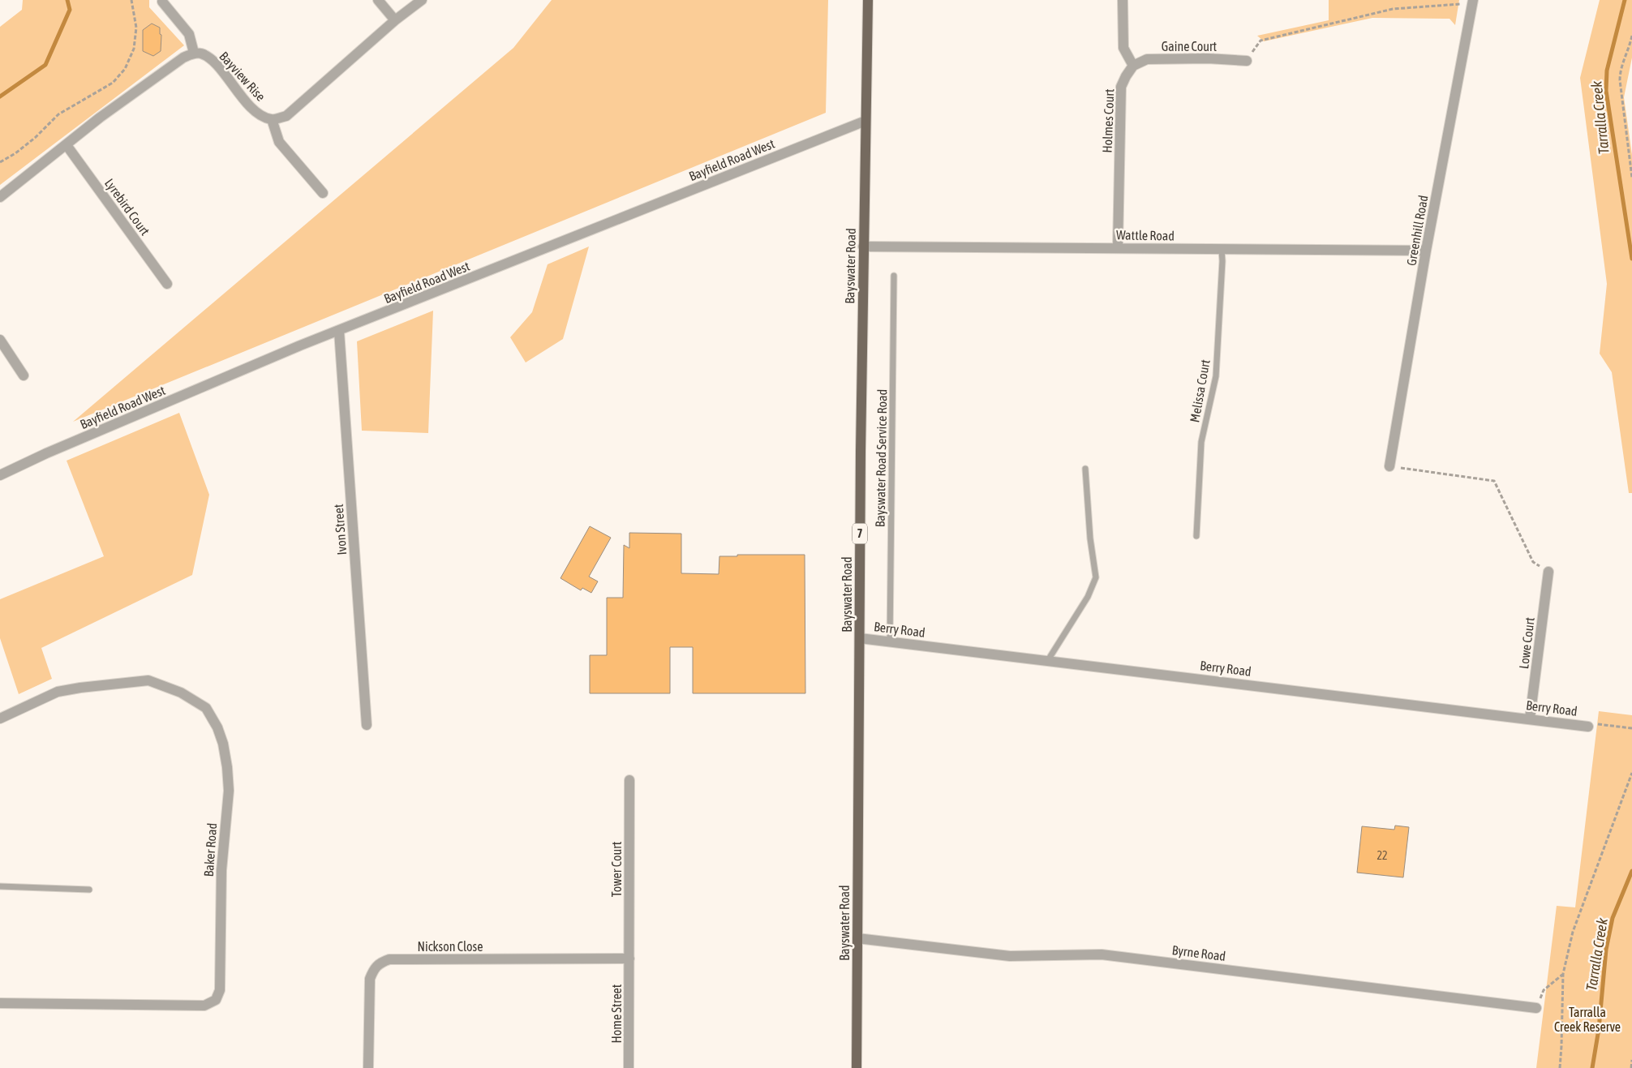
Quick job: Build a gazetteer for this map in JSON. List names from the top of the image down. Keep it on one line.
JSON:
{"streets":{"main road":["Bayswater Road","7"],"street":["Gaine Court","Bayview Rise","Holmes Court","Bayfield Road West","Lyrebird Court","Greenhill Road","Wattle Road","Ivon Street","Berry Road","Lowe Court","Baker Road","Tower Court","Nickson Close","Byrne Road","Home Street"],"lane":["Melissa Court","Bayswater Road Service Road"]},"crossings":[["Gaine Court","Holmes Court"],["Holmes Court","Wattle Road"],["Bayfield Road West","Bayswater Road"],["Bayfield Road West","Ivon Street"],["Greenhill Road","Wattle Road"],["Wattle Road","Bayswater Road"],["Wattle Road","Melissa Court"],["Bayswater Road","Berry Road"],["Bayswater Road","Byrne Road"],["Bayswater Road Service Road","Berry Road"],["Berry Road","Lowe Court"],["Tower Court","Nickson Close"],["Tower Court","Home Street"],["Nickson Close","Home Street"]],"water":["Tarralla Creek"],"parks":["Tarralla Creek Reserve"],"house_numbers":["22"]}
